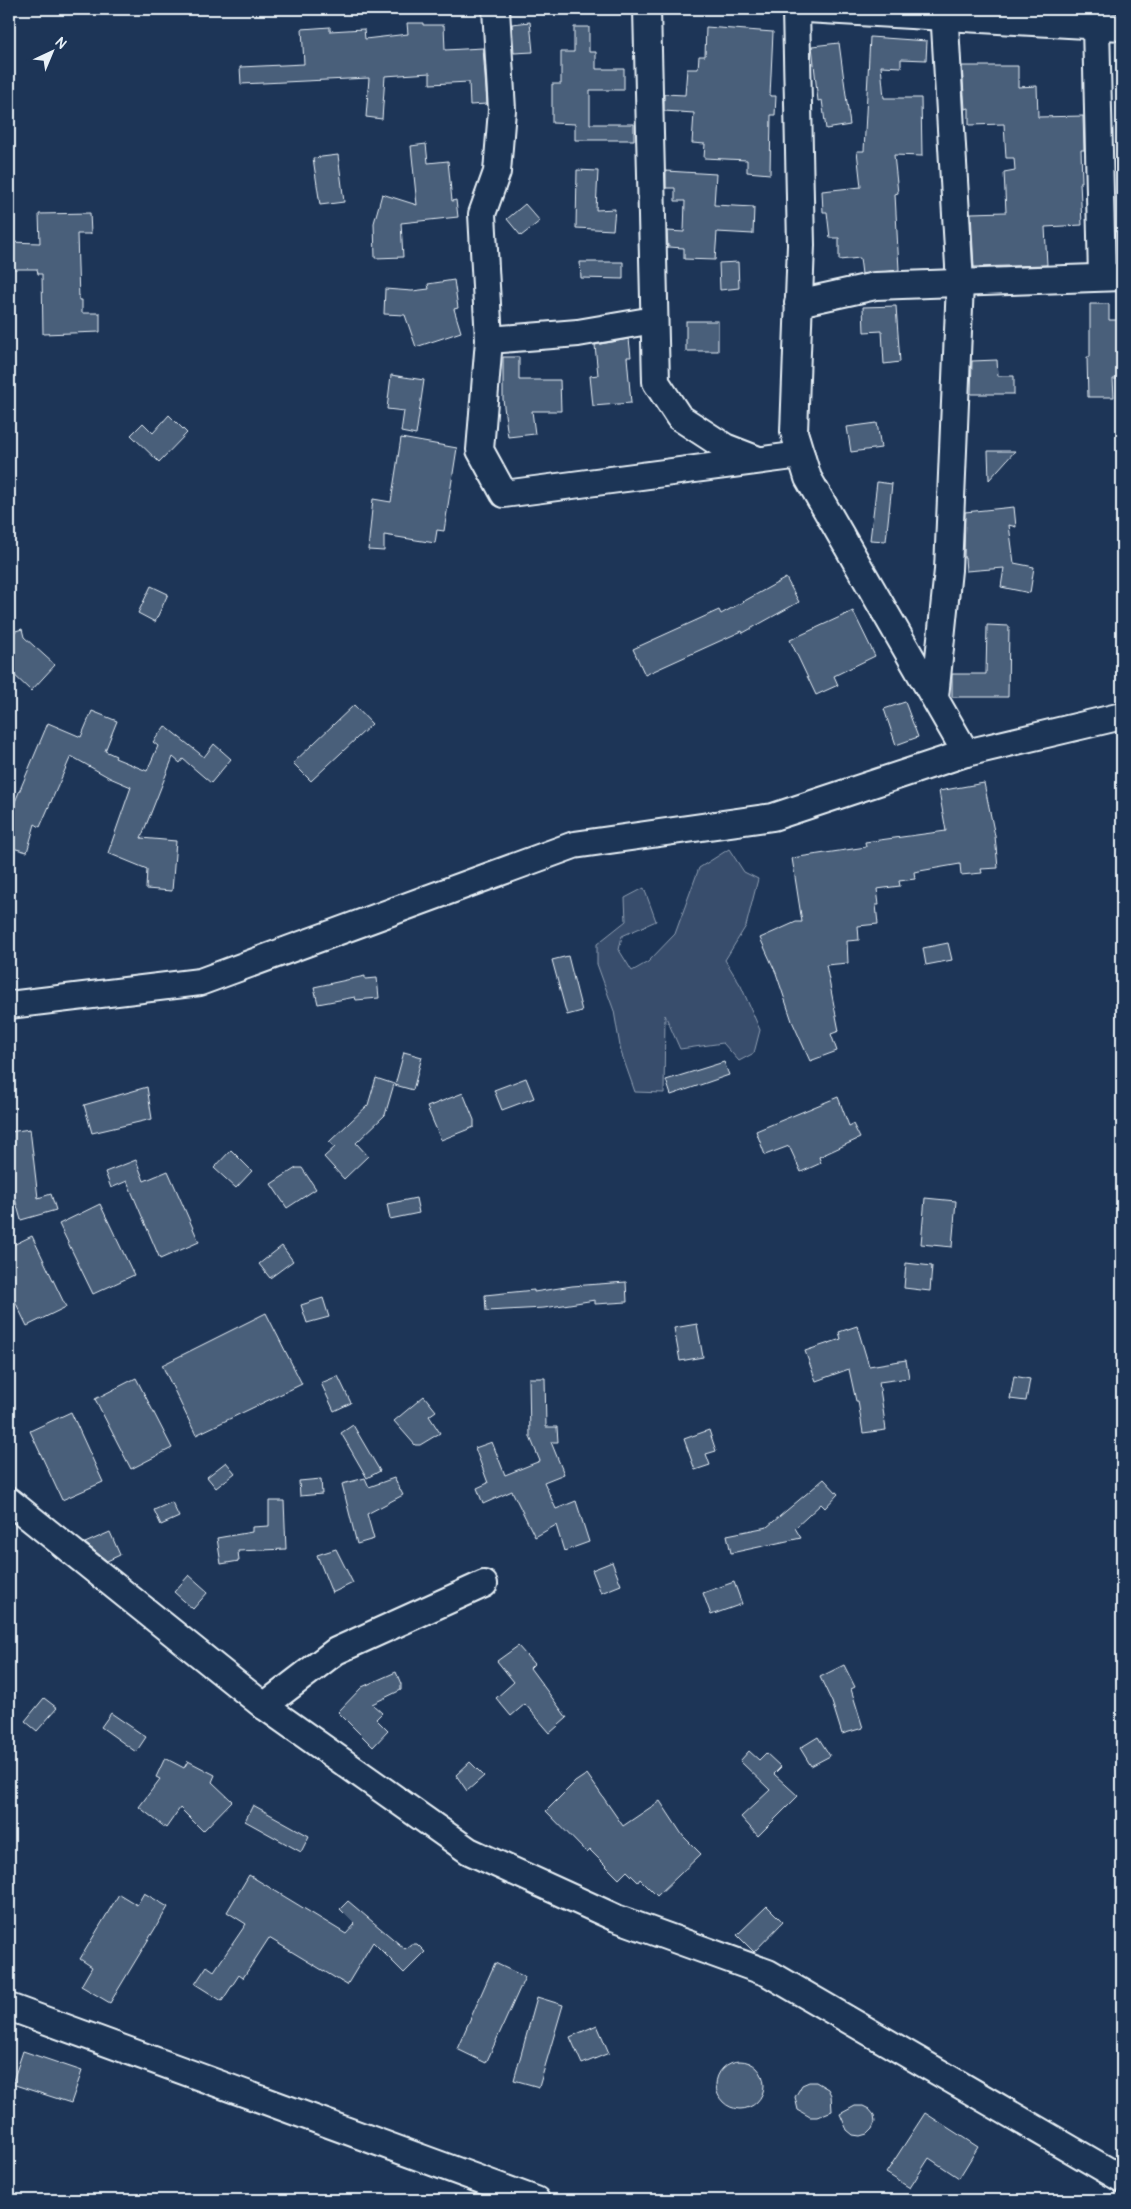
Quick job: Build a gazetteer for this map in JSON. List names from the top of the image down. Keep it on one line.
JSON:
{"north":"top right"}
